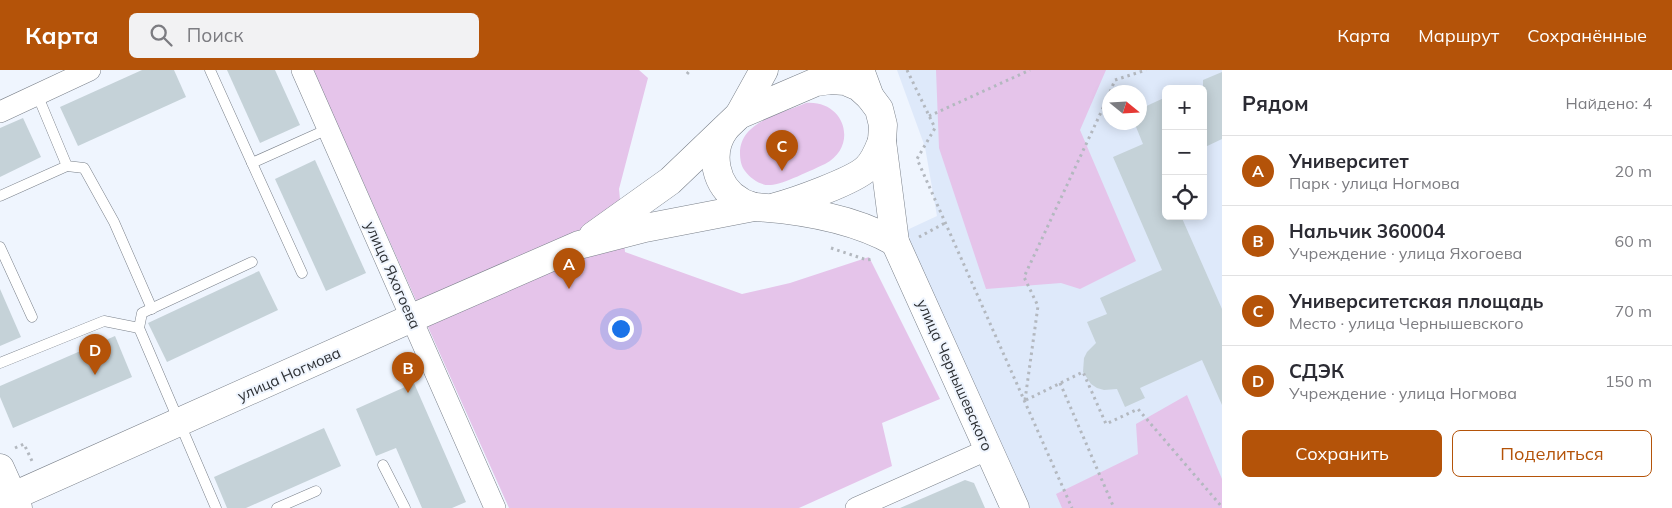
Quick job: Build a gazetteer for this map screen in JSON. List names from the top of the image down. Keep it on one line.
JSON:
{"streets":{"street":["улица Яхогоева","улица Ногмова","улица Чернышевского"]},"crossings":[["улица Яхогоева","улица Ногмова"]],"north":"right","page":{"header":"Карта","search":"Поиск","nav":["Карта","Маршрут","Сохранённые"],"heading":["Рядом","Найдено: 4"],"map_buttons":["+","−"],"pins":["C","A","D","B"],"list":[{"mark":"A","name":"Университет","note":"Парк · улица Ногмова","value":"20 m"},{"mark":"B","name":"Нальчик 360004","note":"Учреждение · улица Яхогоева","value":"60 m"},{"mark":"C","name":"Университетская площадь","note":"Место · улица Чернышевского","value":"70 m"},{"mark":"D","name":"СДЭК","note":"Учреждение · улица Ногмова","value":"150 m"}],"buttons":["Сохранить","Поделиться"]}}
